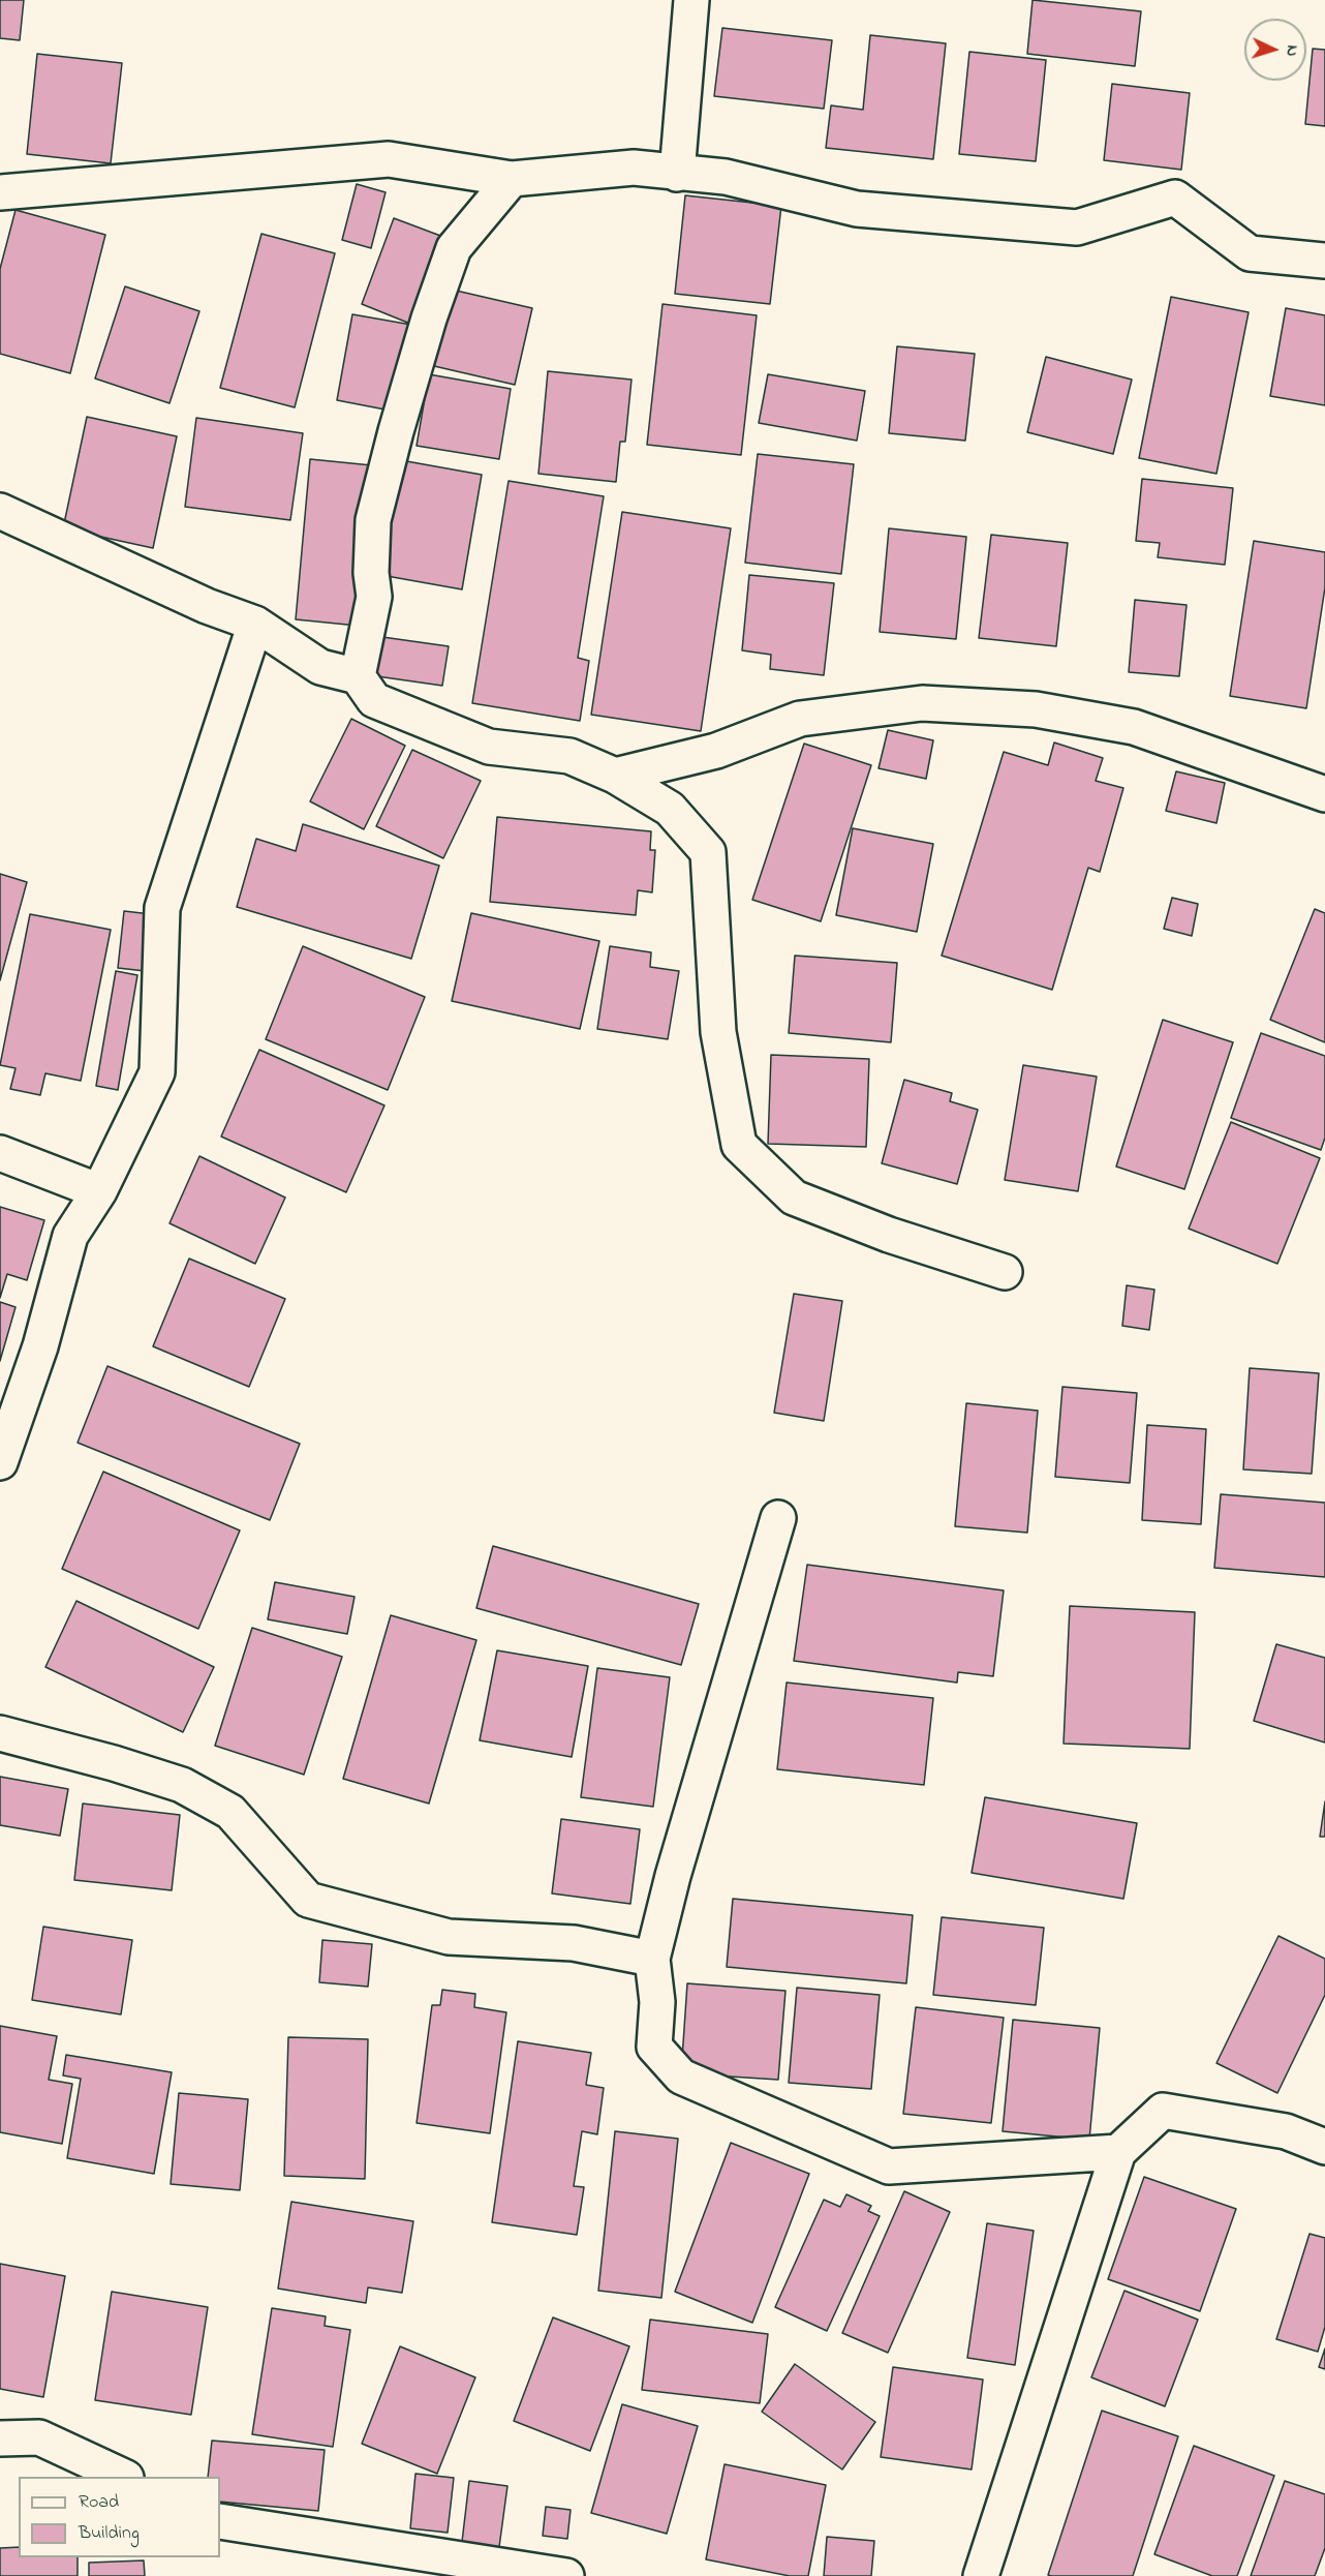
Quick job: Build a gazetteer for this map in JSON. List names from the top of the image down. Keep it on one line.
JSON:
{"legend":["Road","Building"],"north":"right"}
